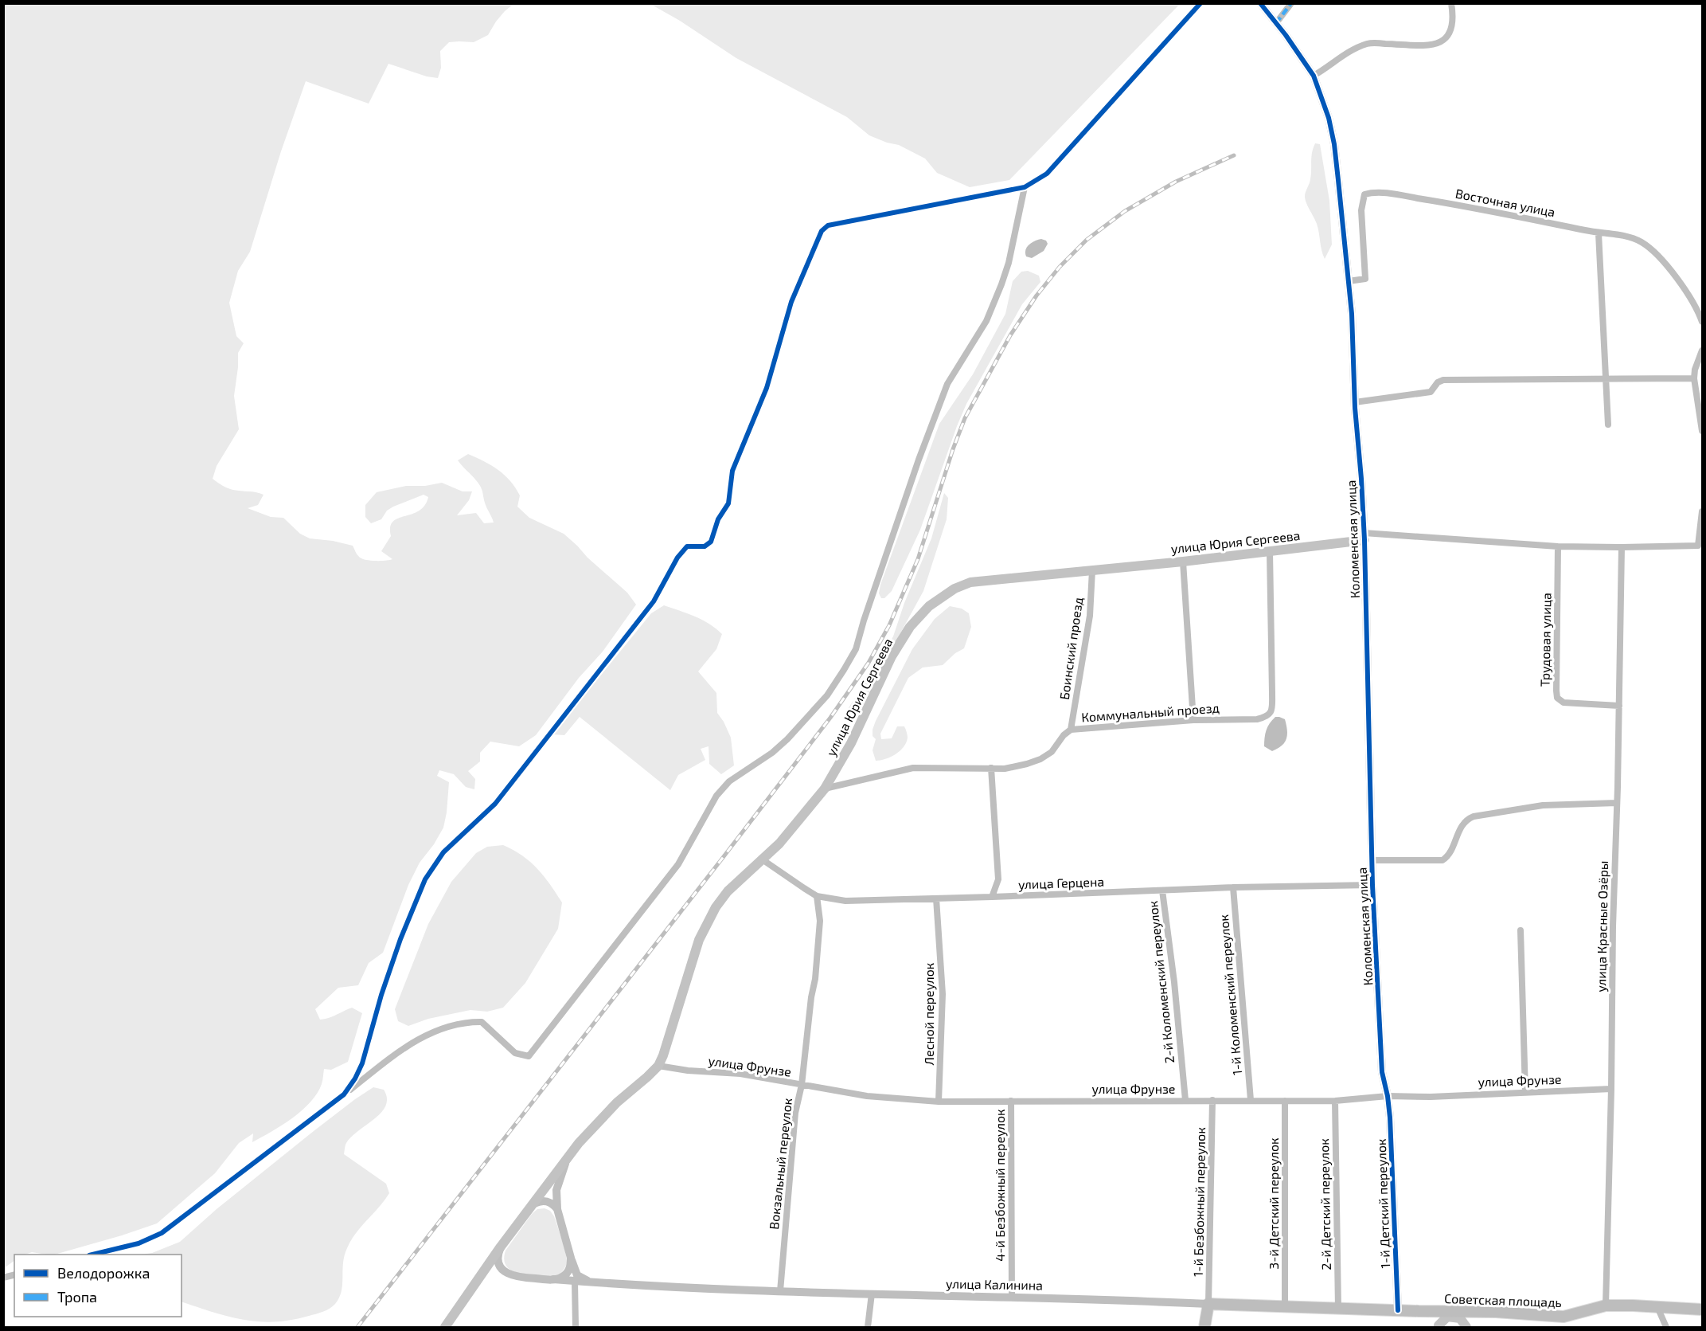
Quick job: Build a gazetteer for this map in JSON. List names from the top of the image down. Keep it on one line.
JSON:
{"streets":{"main road":["улица Юрия Сергеева","улица Калинина","Советская площадь"],"street":["Восточная улица","Коломенская улица","Трудовая улица","Боинский проезд","Коммунальный проезд","улица Герцена","улица Красные Озёры","2-й Коломенский переулок","1-й Коломенский переулок","Лесной переулок","улица Фрунзе","Вокзальный переулок","4-й Безбожный переулок","1-й Безбожный переулок","3-й Детский переулок","1-й Детский переулок","2-й Детский переулок"]},"crossings":[["Восточная улица","Коломенская улица"],["Коломенская улица","улица Юрия Сергеева"],["Коломенская улица","улица Герцена"],["Коломенская улица","улица Фрунзе"],["Коломенская улица","1-й Детский переулок"],["улица Юрия Сергеева","Трудовая улица"],["улица Юрия Сергеева","Боинский проезд"],["улица Юрия Сергеева","Коммунальный проезд"],["улица Юрия Сергеева","улица Герцена"],["улица Юрия Сергеева","улица Красные Озёры"],["улица Юрия Сергеева","улица Фрунзе"],["улица Юрия Сергеева","улица Калинина"],["Трудовая улица","улица Красные Озёры"],["Боинский проезд","Коммунальный проезд"],["улица Герцена","2-й Коломенский переулок"],["улица Герцена","1-й Коломенский переулок"],["улица Герцена","Лесной переулок"],["улица Герцена","Вокзальный переулок"],["улица Красные Озёры","улица Фрунзе"],["улица Красные Озёры","Советская площадь"],["2-й Коломенский переулок","улица Фрунзе"],["1-й Коломенский переулок","улица Фрунзе"],["Лесной переулок","улица Фрунзе"],["улица Фрунзе","Вокзальный переулок"],["улица Фрунзе","4-й Безбожный переулок"],["улица Фрунзе","1-й Безбожный переулок"],["улица Фрунзе","3-й Детский переулок"],["улица Фрунзе","1-й Детский переулок"],["улица Фрунзе","2-й Детский переулок"],["Вокзальный переулок","улица Калинина"],["4-й Безбожный переулок","улица Калинина"],["1-й Безбожный переулок","улица Калинина"],["3-й Детский переулок","улица Калинина"],["1-й Детский переулок","улица Калинина"],["1-й Детский переулок","Советская площадь"],["2-й Детский переулок","улица Калинина"],["улица Калинина","Советская площадь"]],"legend":["Велодорожка","Тропа"]}
